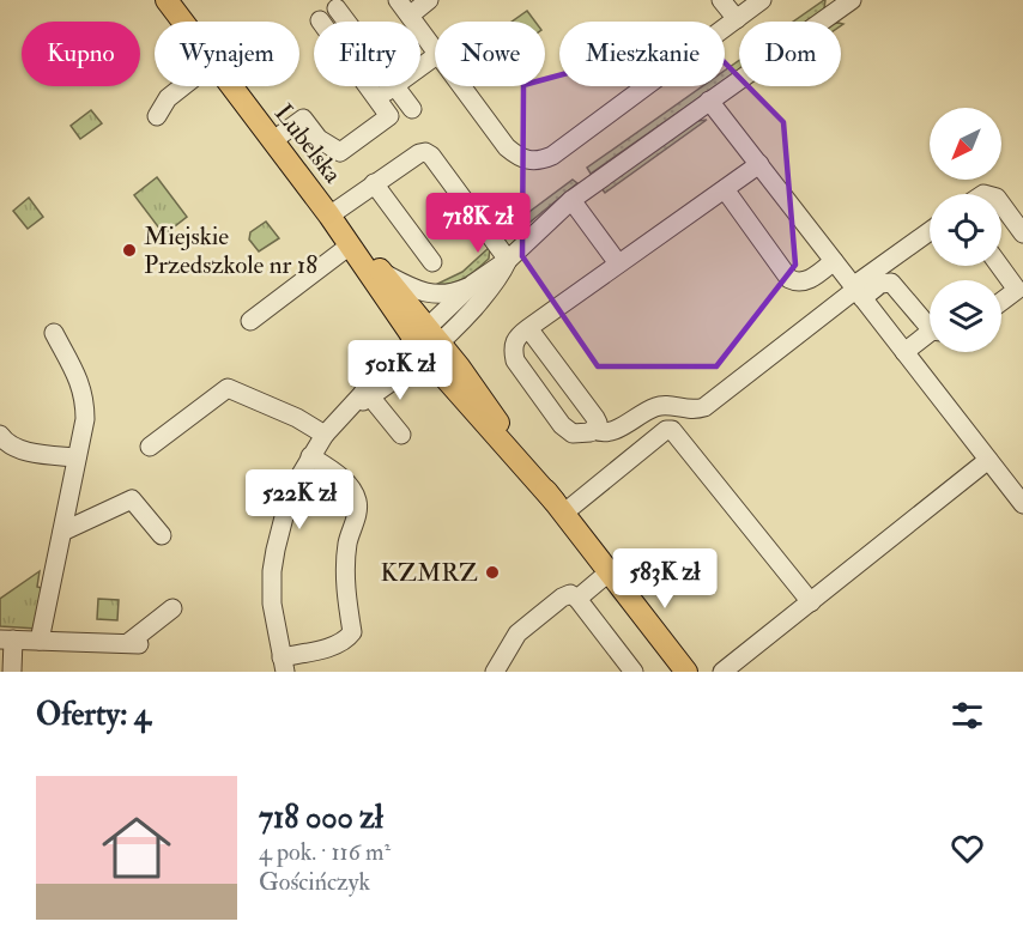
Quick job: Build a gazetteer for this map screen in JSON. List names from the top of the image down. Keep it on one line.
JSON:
{"streets":{"main road":["Lubelska"]},"places":["Miejskie Przedszkole nr 18","KZMRZ"],"north":"bottom left","page":{"chip":["Kupno","Wynajem","Filtry","Nowe","Mieszkanie","Dom"],"price":["718K zł","501K zł","522K zł","583K zł"],"heading":"Oferty: 4","list":[{"name":"718 000 zł","note":"4 pok. · 116 m² · Gościńczyk"}]}}
